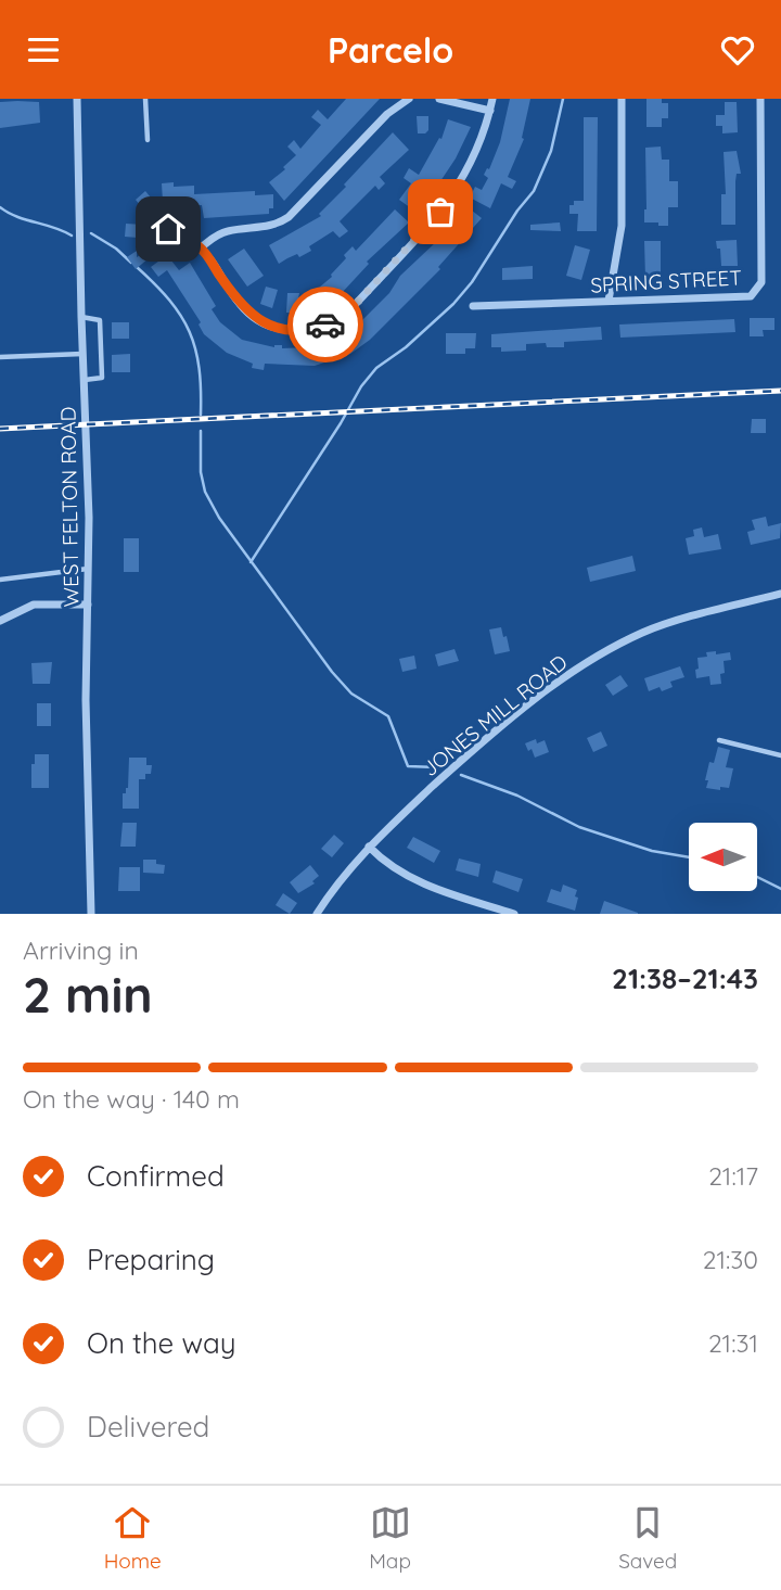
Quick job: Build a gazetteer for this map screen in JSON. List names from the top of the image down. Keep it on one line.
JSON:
{"streets":{"street":["SPRING STREET","WEST FELTON ROAD","JONES MILL ROAD"]},"north":"left","page":{"header":"Parcelo","heading":["2 min","Arriving in","21:38–21:43"],"bar":"On the way · 140 m","list":[["Confirmed","21:17"],["Preparing","21:30"],["On the way","21:31"],"Delivered"],"tabs":["Home","Map","Saved"]}}
